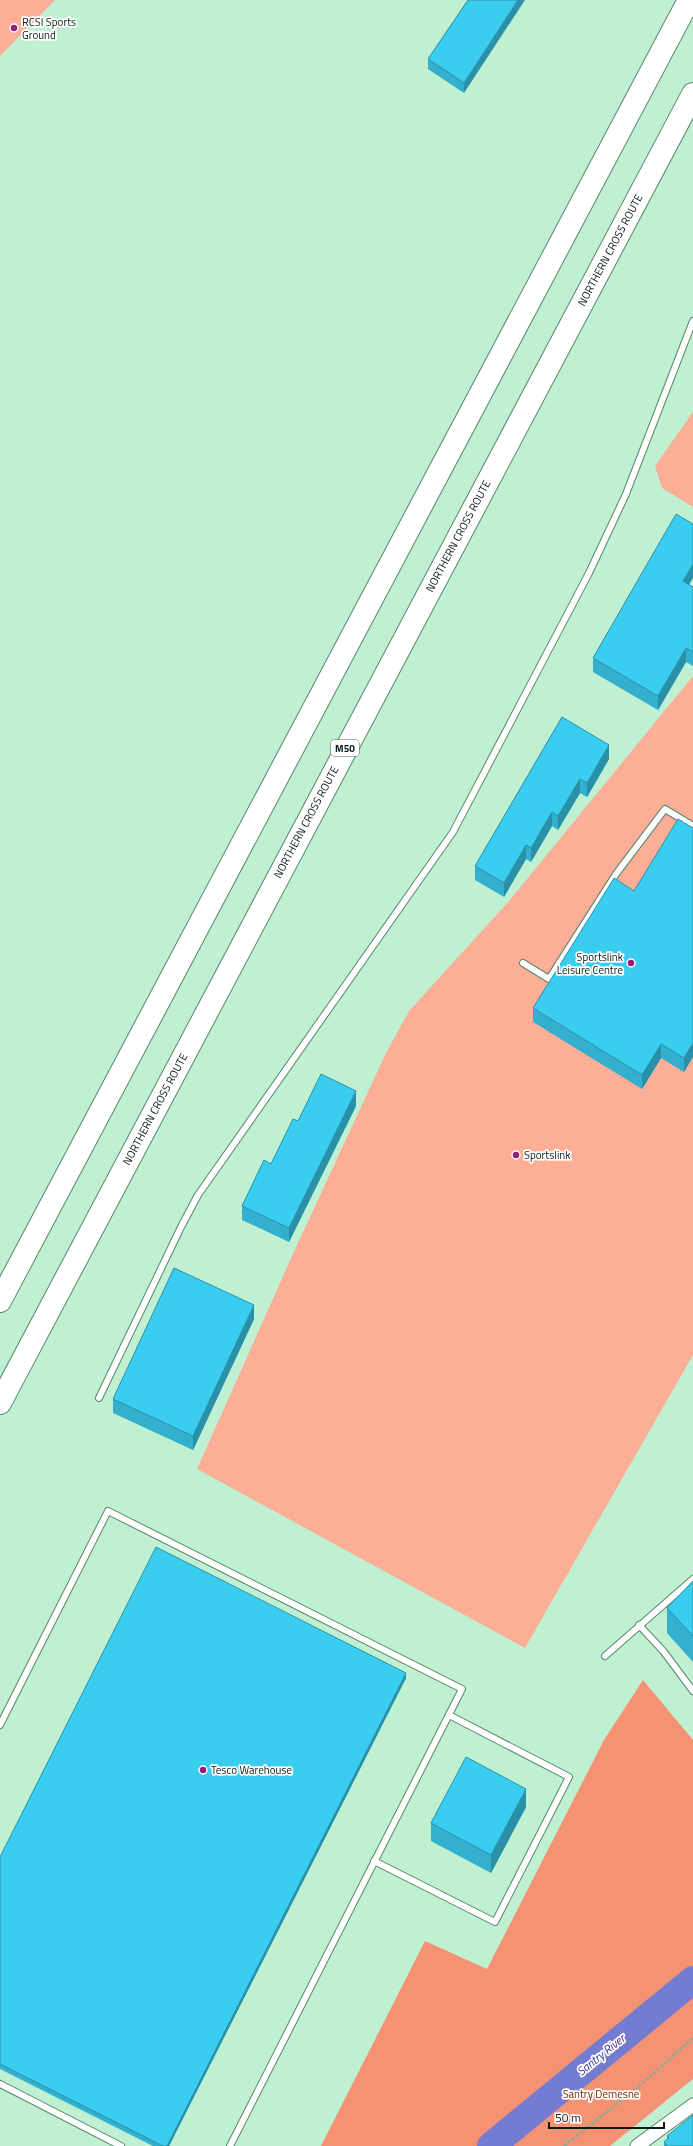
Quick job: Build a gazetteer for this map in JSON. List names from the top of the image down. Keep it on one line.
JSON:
{"streets":{"highway":["NORTHERN CROSS ROUTE","M50"]},"water":["Santry River"],"parks":["Santry Demesne"],"places":["RCSI Sports Ground","Sportslink Leisure Centre","Sportslink","Tesco Warehouse"],"scale_bar":"50 m"}
